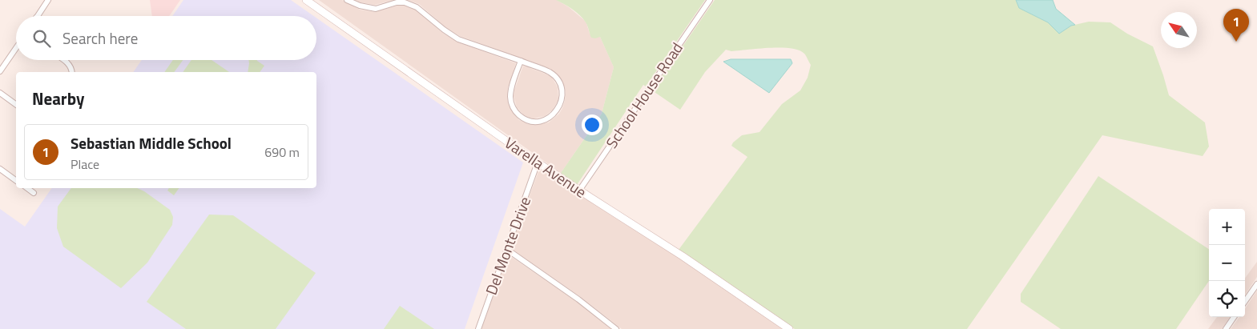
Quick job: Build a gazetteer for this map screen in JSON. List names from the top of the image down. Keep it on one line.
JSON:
{"streets":{"street":["School House Road","Varella Avenue","Del Monte Drive"]},"crossings":[["School House Road","Varella Avenue"],["Varella Avenue","Del Monte Drive"]],"north":"top left","page":{"pins":"1","search":"Search here","heading":"Nearby","list":[{"mark":"1","name":"Sebastian Middle School","note":"Place","value":"690 m"}],"map_buttons":["+","−"]}}
